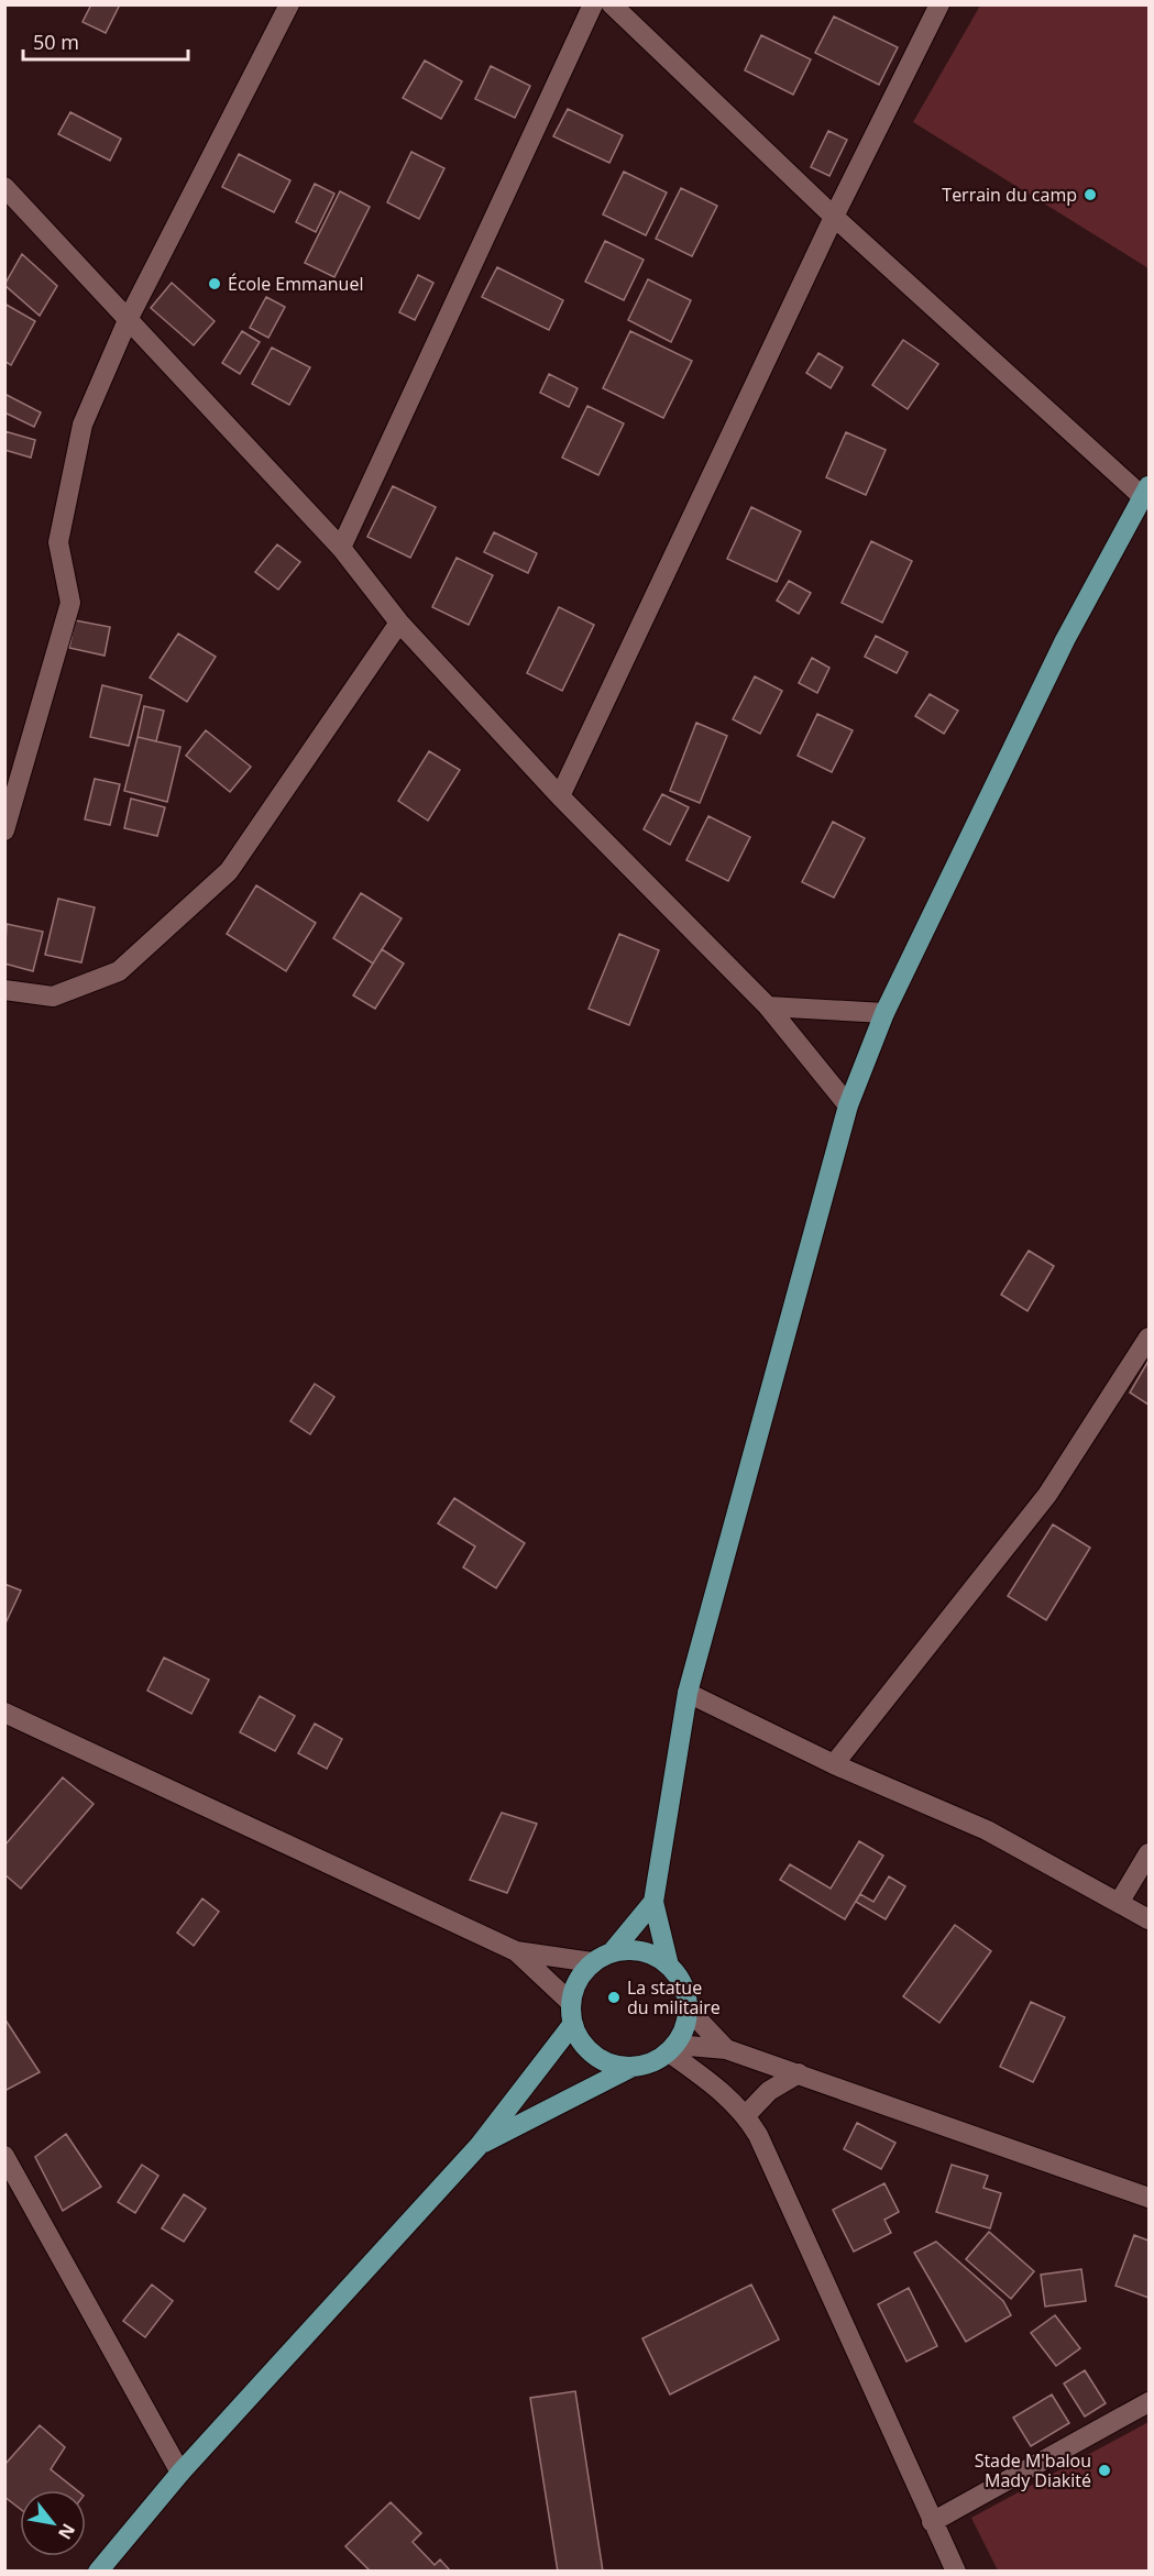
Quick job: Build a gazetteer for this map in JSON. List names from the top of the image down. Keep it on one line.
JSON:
{"places":["Terrain du camp","École Emmanuel","La statue du militaire","Stade M'balou Mady Diakité"],"scale_bar":"50 m","north":"bottom right"}
